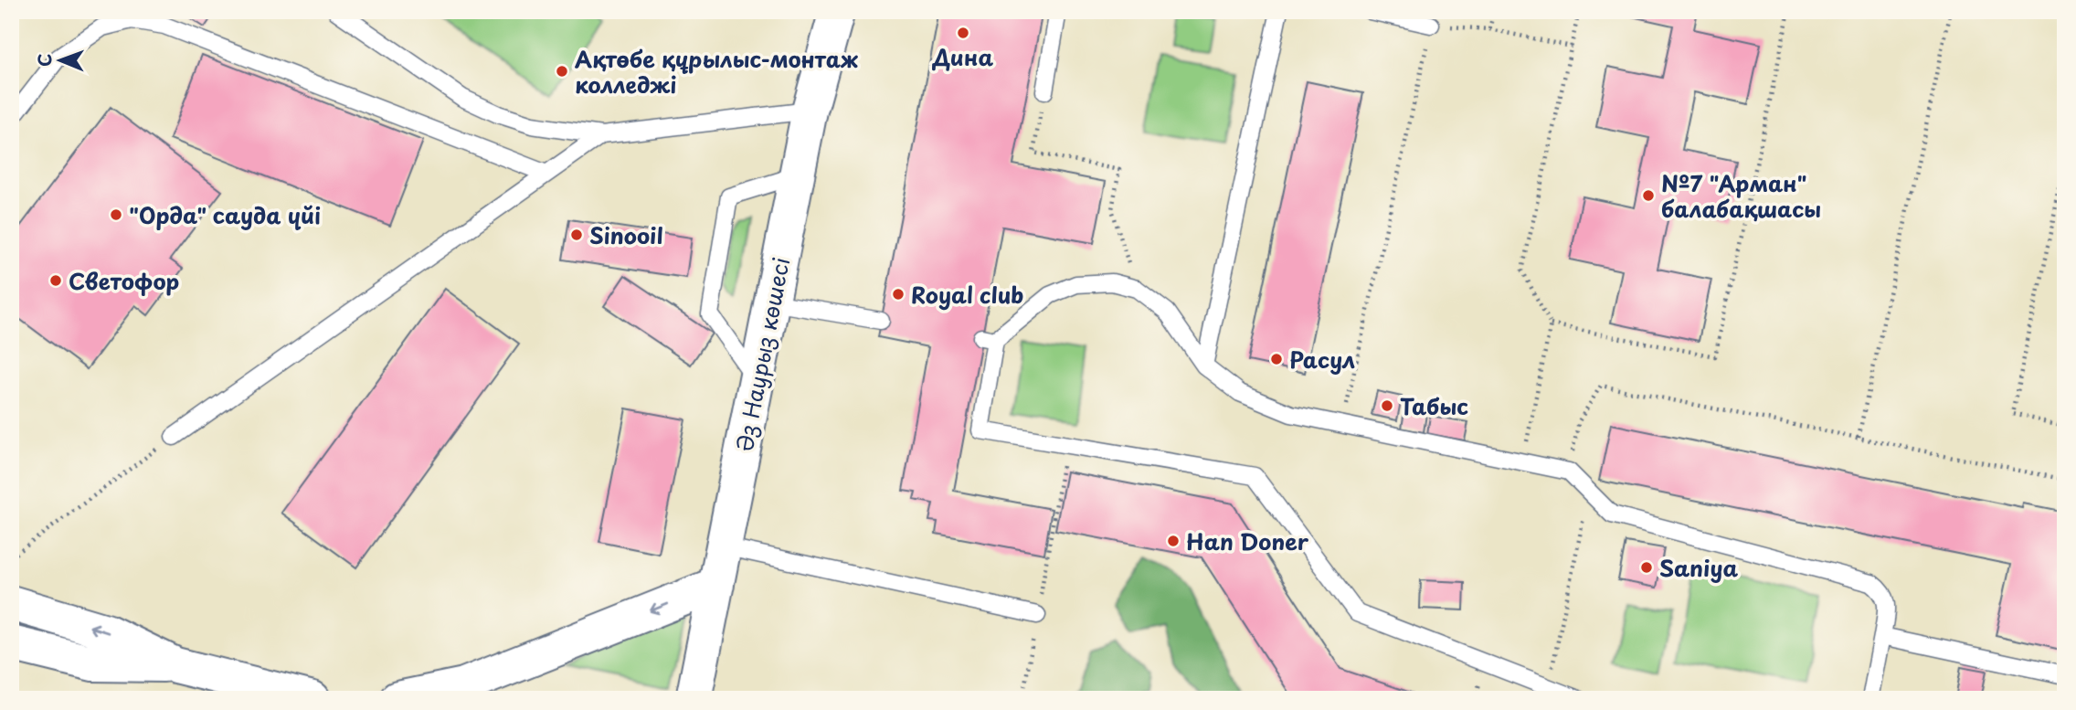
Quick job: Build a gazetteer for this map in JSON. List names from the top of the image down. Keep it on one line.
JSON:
{"streets":{"main road":["Әз Наурыз көшесі"]},"places":["Дина","Ақтөбе құрылыс-монтаж колледжі","№7 \"Арман\" балабақшасы","\"Орда\" сауда үйі","Sinooil","Светофор","Royal club","Расул","Табыс","Han Doner","Saniya"],"north":"left"}
